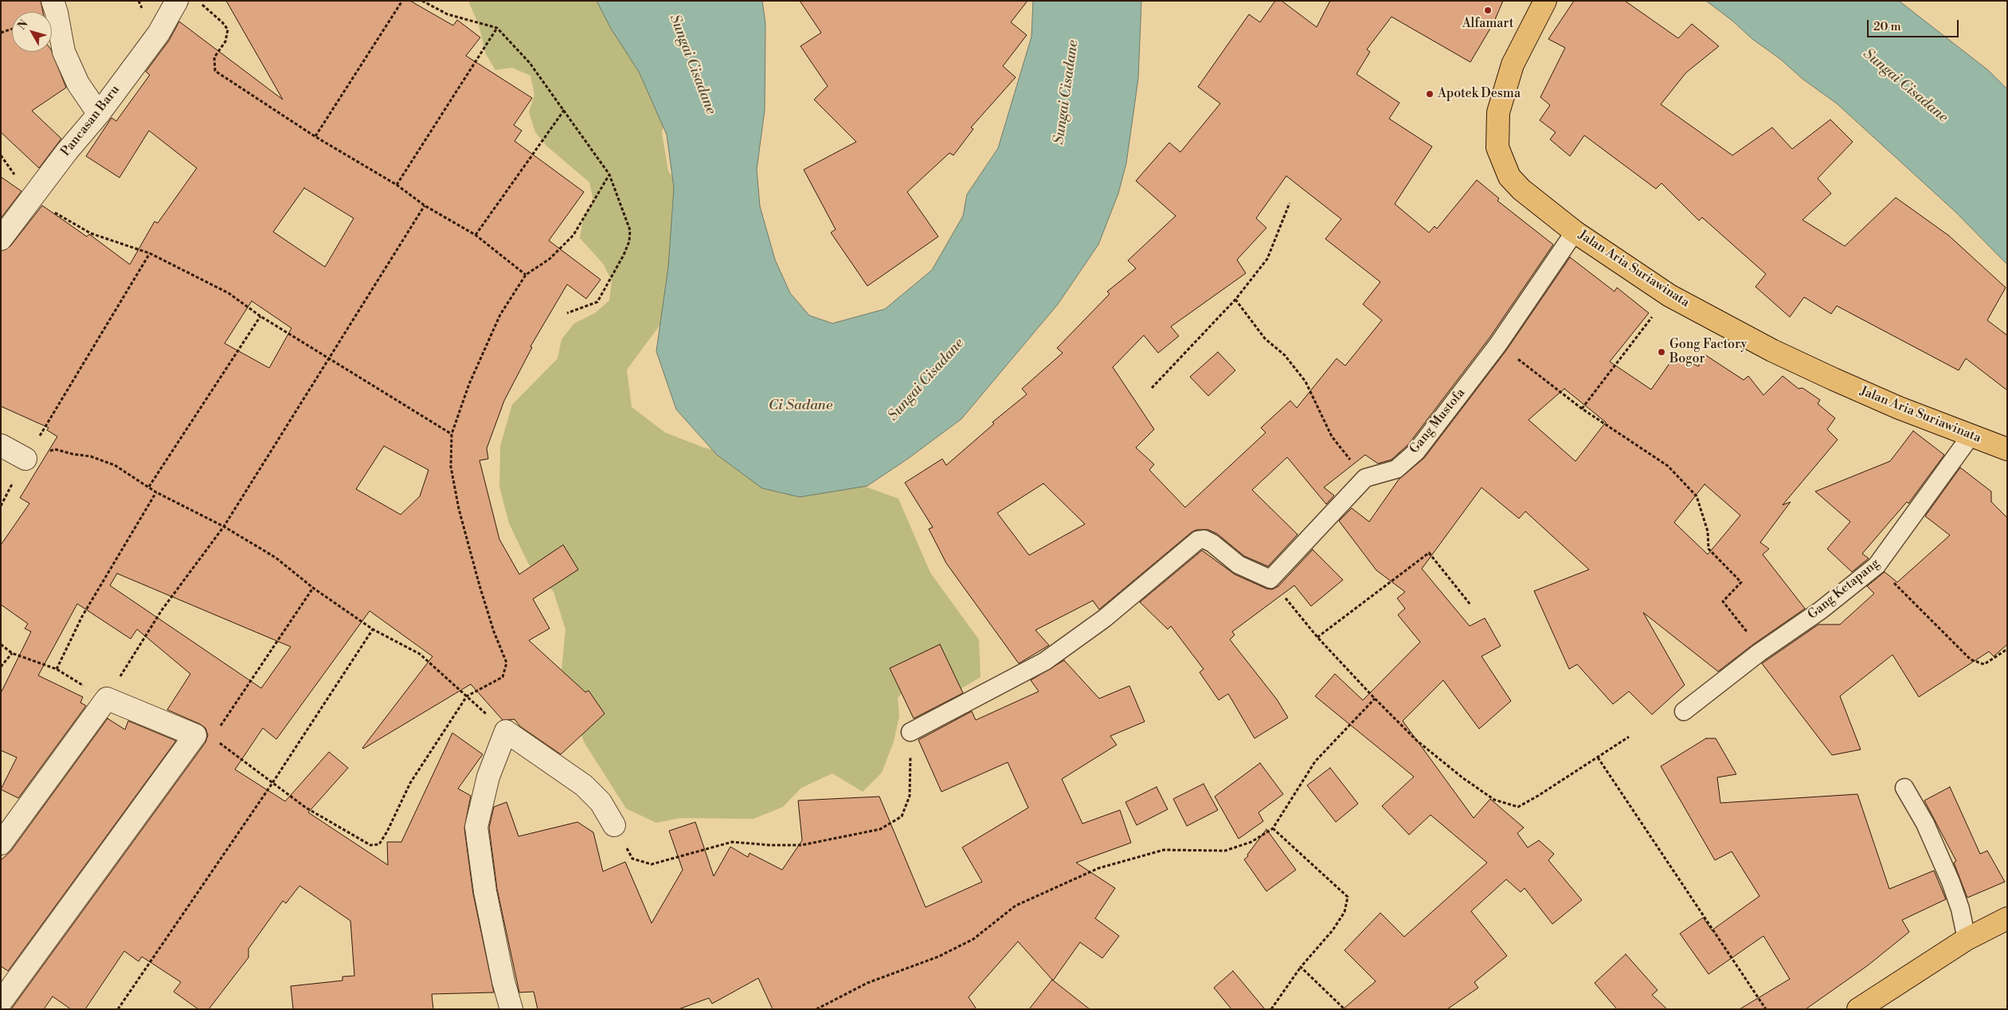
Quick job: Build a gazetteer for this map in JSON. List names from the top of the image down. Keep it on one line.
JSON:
{"streets":{"main road":["Jalan Aria Suriawinata"],"street":["Pancasan Baru"],"lane":["Gang Mustofa","Gang Ketapang"]},"crossings":[["Jalan Aria Suriawinata","Gang Mustofa"],["Jalan Aria Suriawinata","Gang Ketapang"]],"water":["Sungai Cisadane","Ci Sadane"],"places":["Alfamart","Apotek Desma","Gong Factory Bogor"],"scale_bar":"20 m","north":"top left"}
